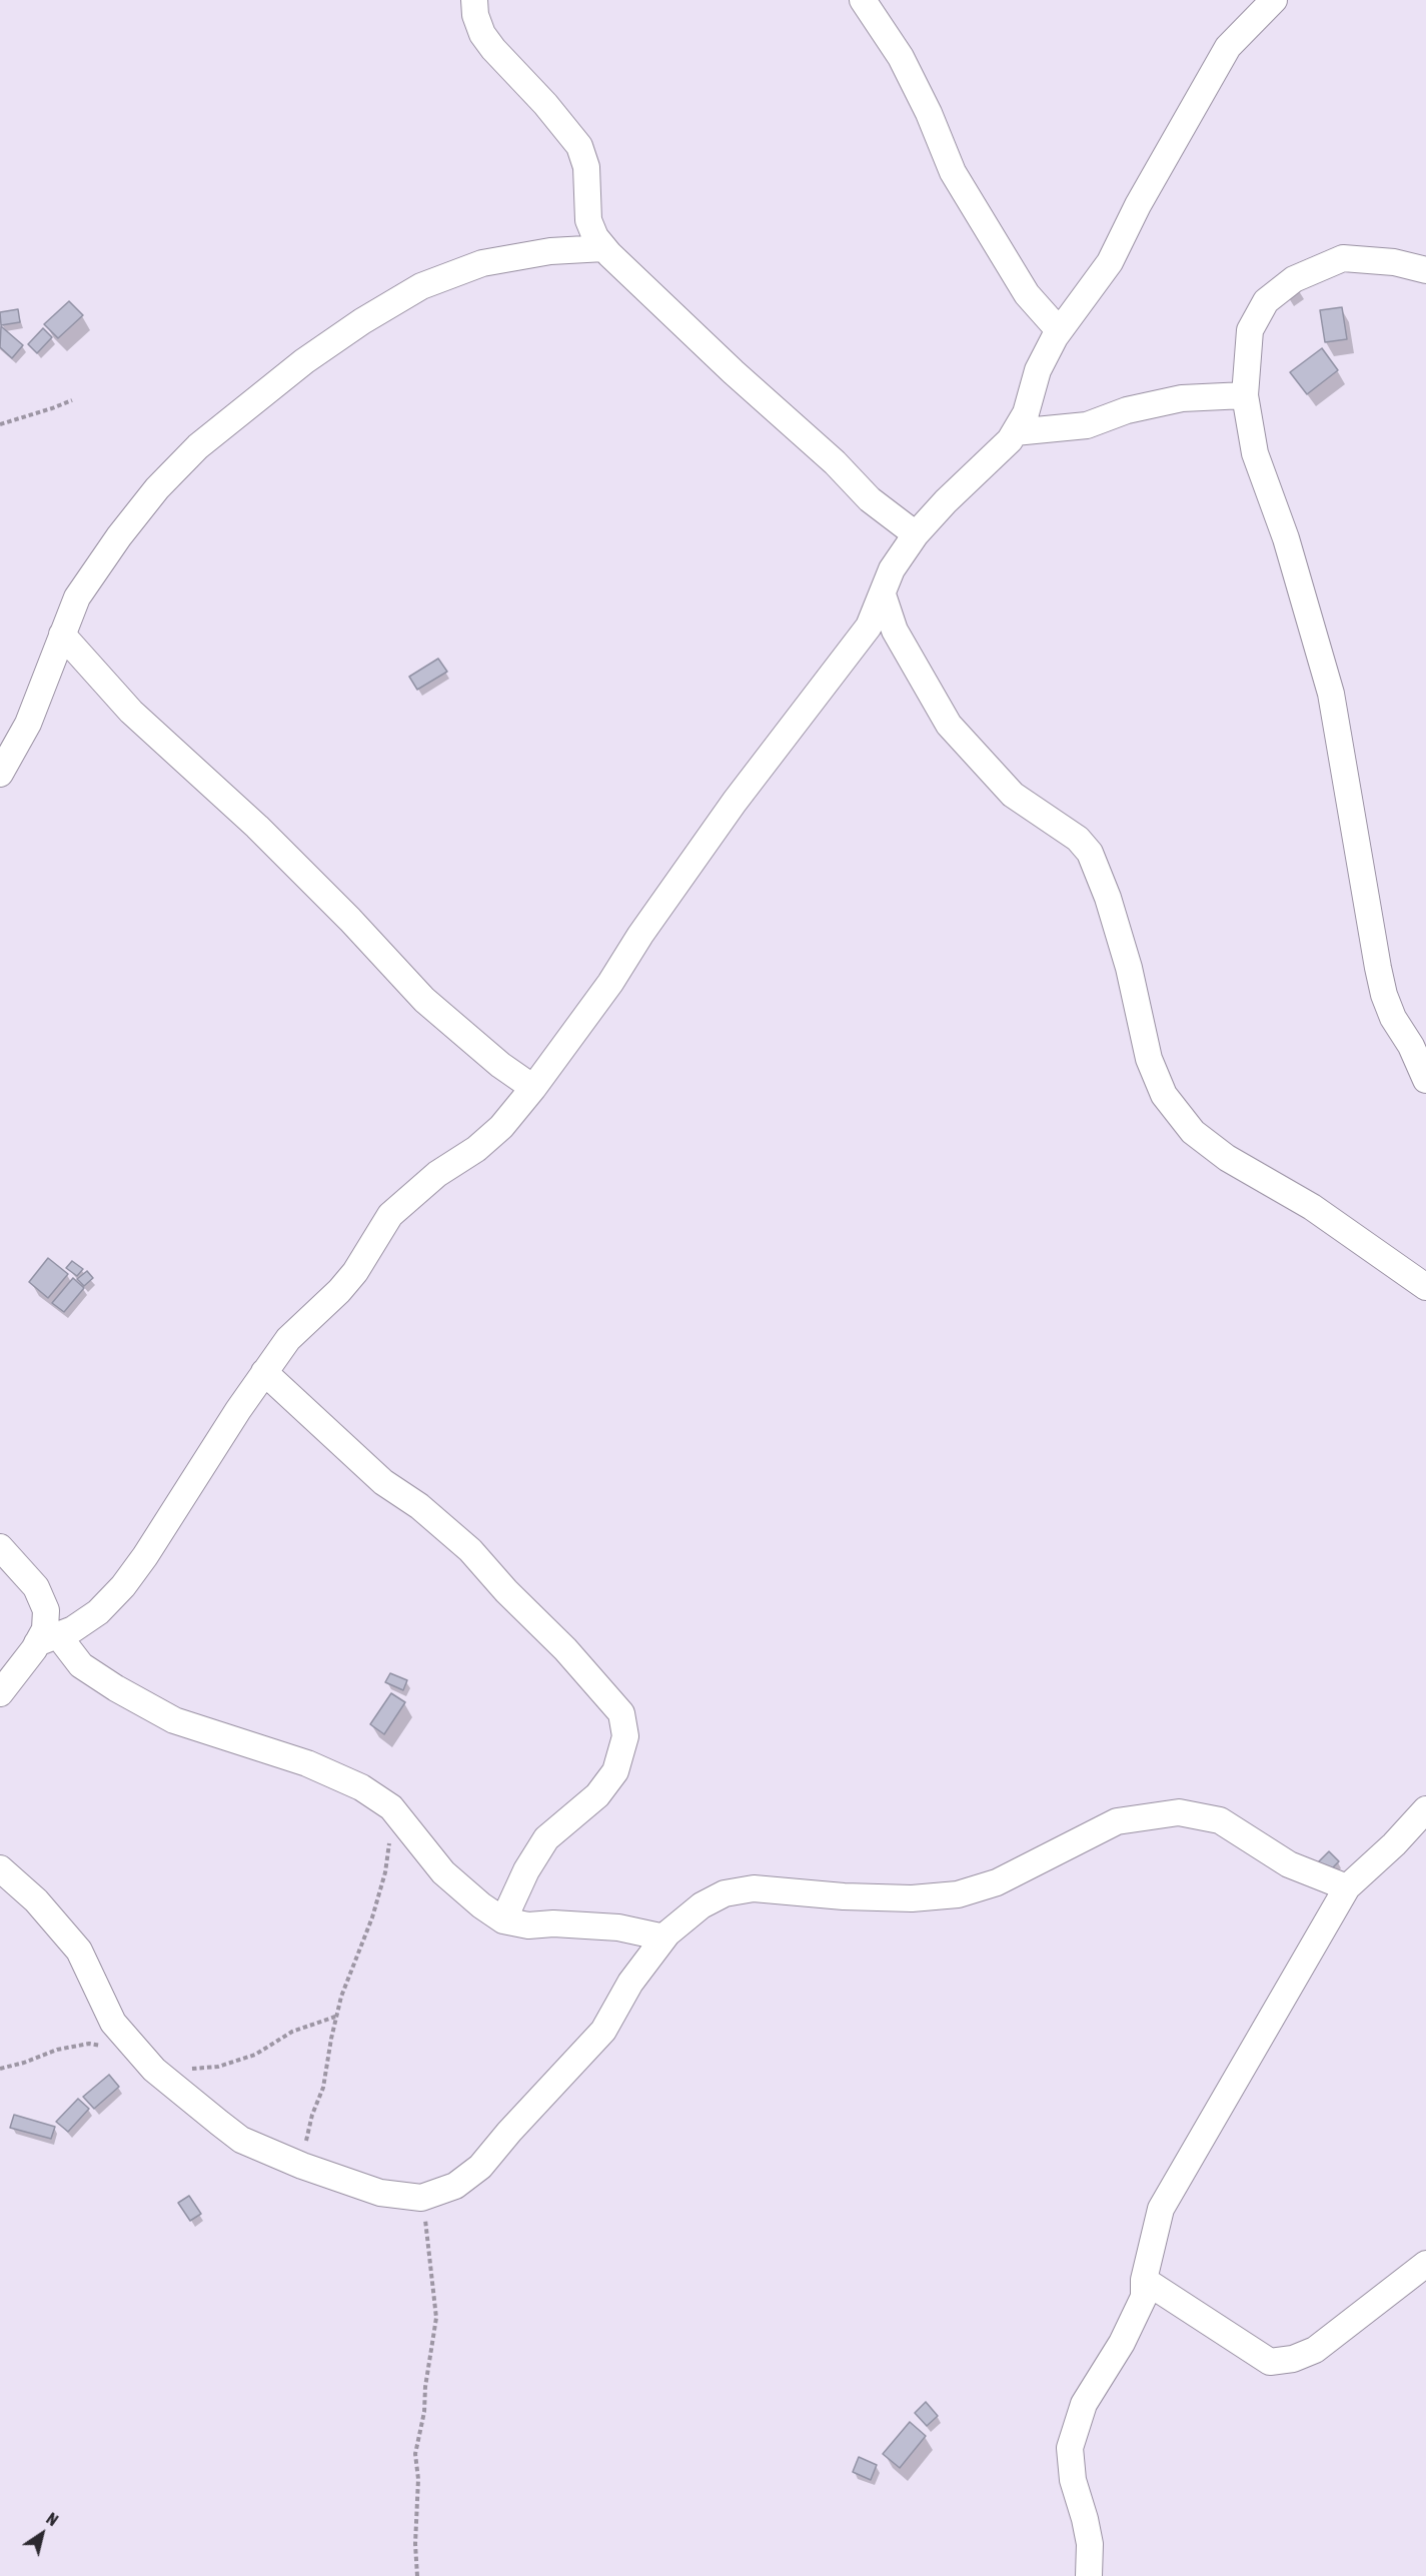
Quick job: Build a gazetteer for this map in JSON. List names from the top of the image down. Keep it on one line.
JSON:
{"north":"top right"}
